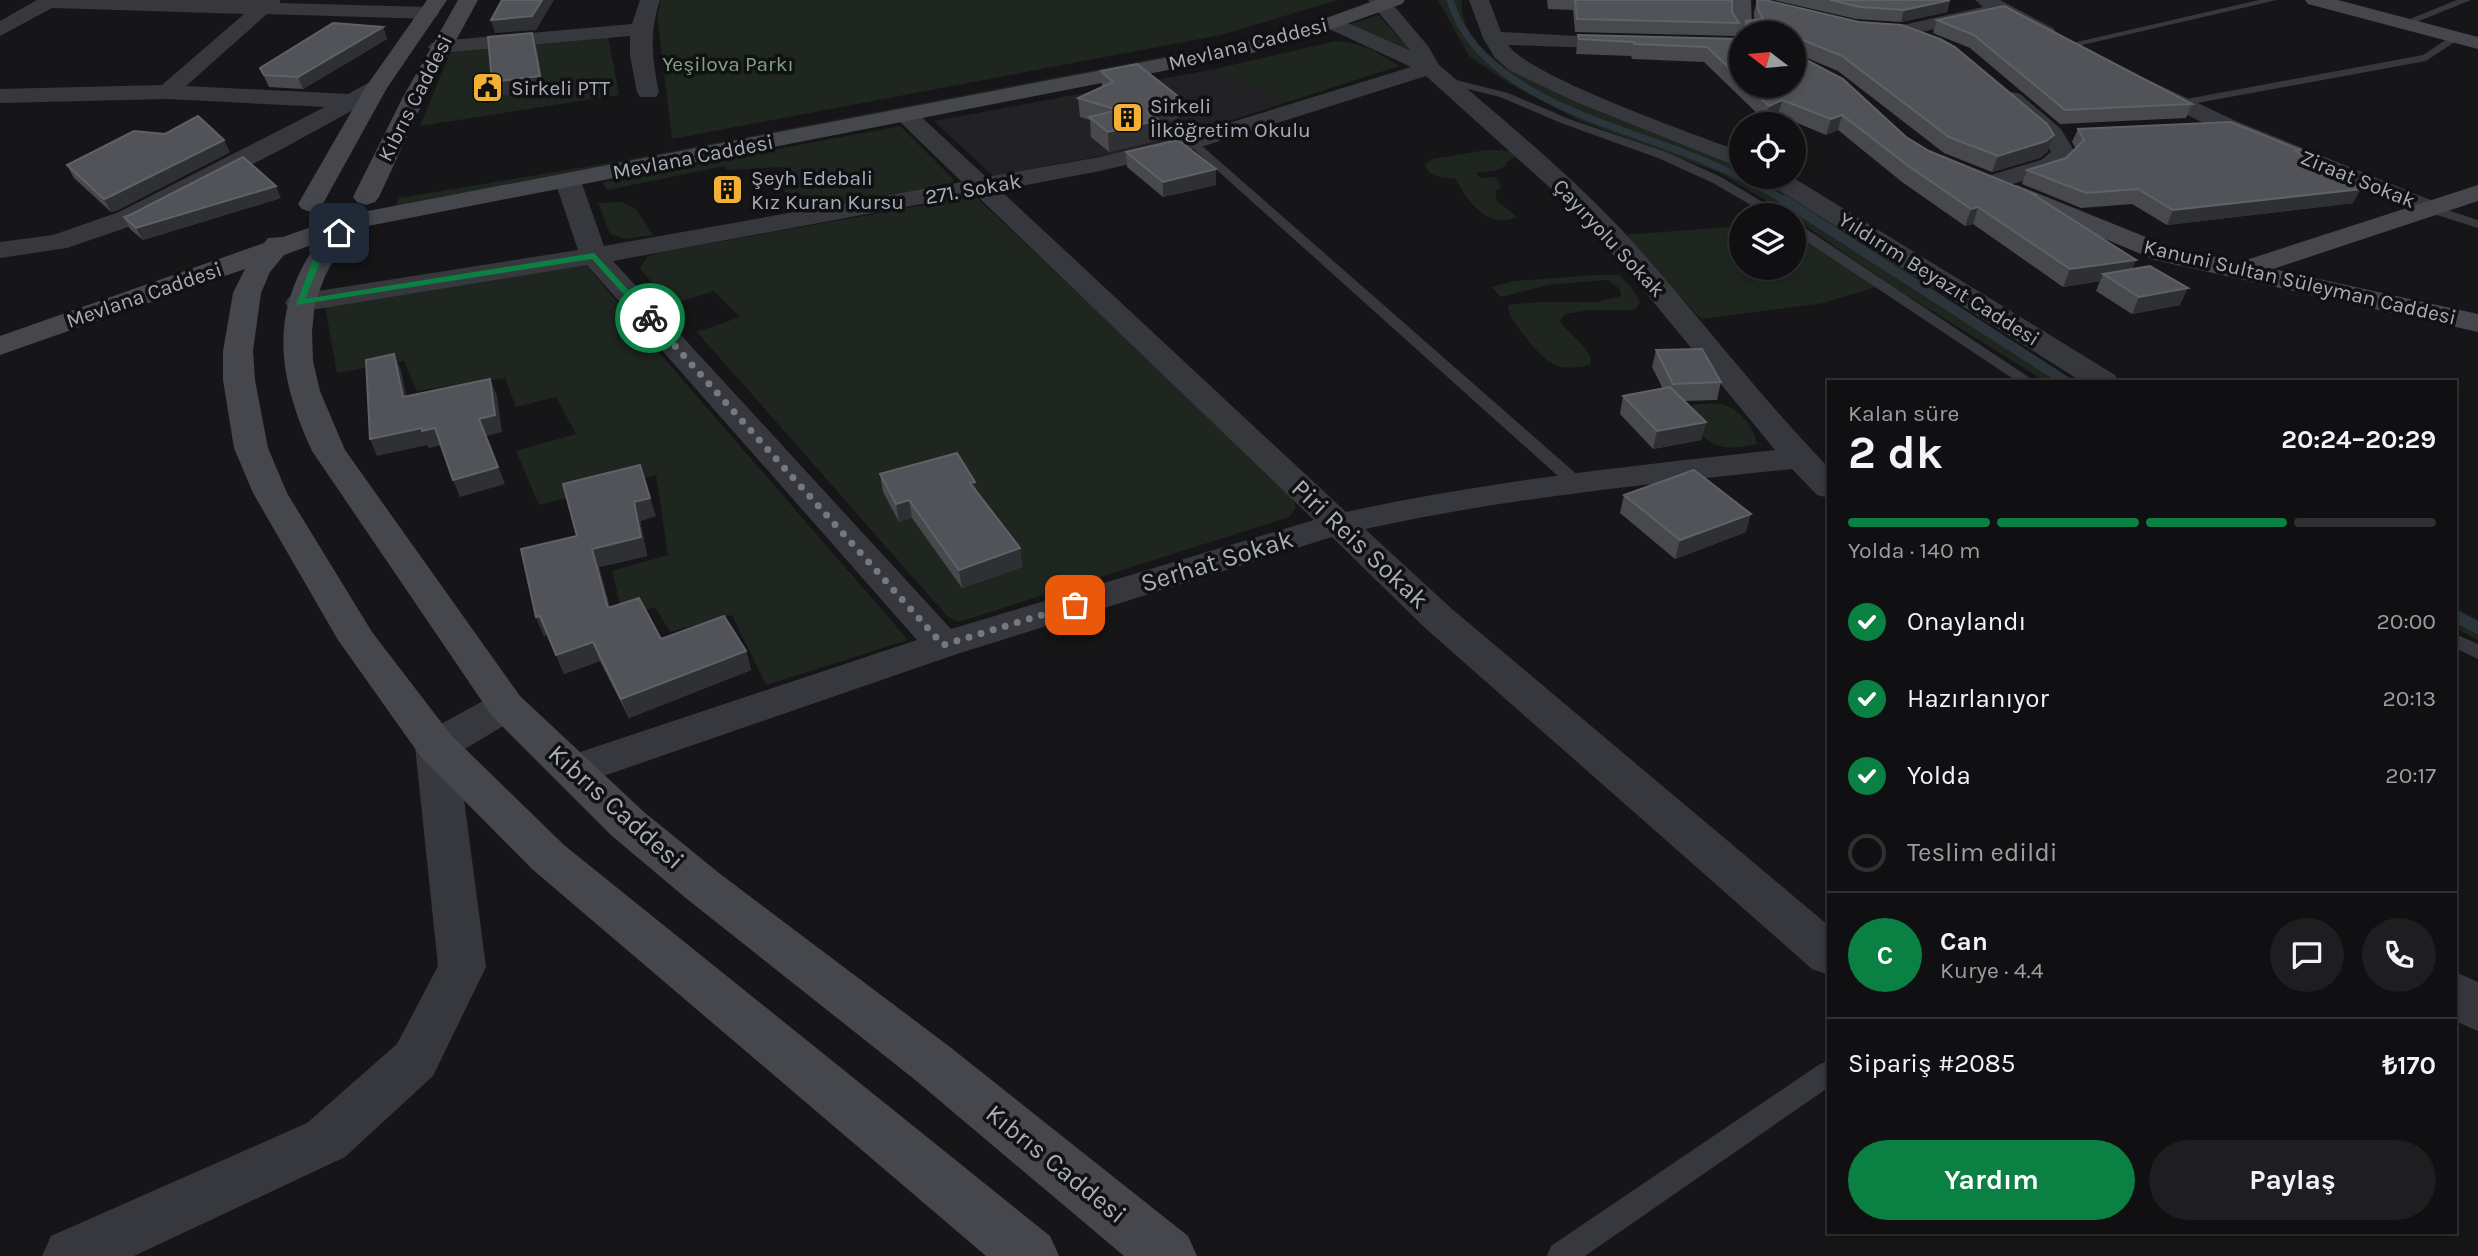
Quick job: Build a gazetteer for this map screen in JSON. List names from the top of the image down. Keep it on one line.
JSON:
{"streets":{"street":["Mevlana Caddesi","Kıbrıs Caddesi","Ziraat Sokak","271. Sokak","Çayıryolu Sokak","Yıldırım Beyazıt Caddesi","Kanuni Sultan Süleyman Caddesi","Piri Reis Sokak","Serhat Sokak"]},"crossings":[["Mevlana Caddesi","Kıbrıs Caddesi"],["Mevlana Caddesi","Çayıryolu Sokak"],["Mevlana Caddesi","Piri Reis Sokak"],["Kıbrıs Caddesi","271. Sokak"],["Kıbrıs Caddesi","Serhat Sokak"],["271. Sokak","Çayıryolu Sokak"],["271. Sokak","Piri Reis Sokak"],["Çayıryolu Sokak","Serhat Sokak"],["Piri Reis Sokak","Serhat Sokak"]],"parks":["Yeşilova Parkı"],"places":{"public building":["Sirkeli PTT"],"building":["Sirkeli İlköğretim Okulu","Şeyh Edebali Kız Kuran Kursu"]},"north":"left","page":{"heading":["2 dk","Kalan süre","20:24–20:29"],"panel":["Can","Kurye · 4.4","Sipariş #2085","₺170"],"bar":"Yolda · 140 m","list":[["Onaylandı","20:00"],["Hazırlanıyor","20:13"],["Yolda","20:17"],"Teslim edildi"],"round":"C","buttons":["Yardım","Paylaş"]}}
